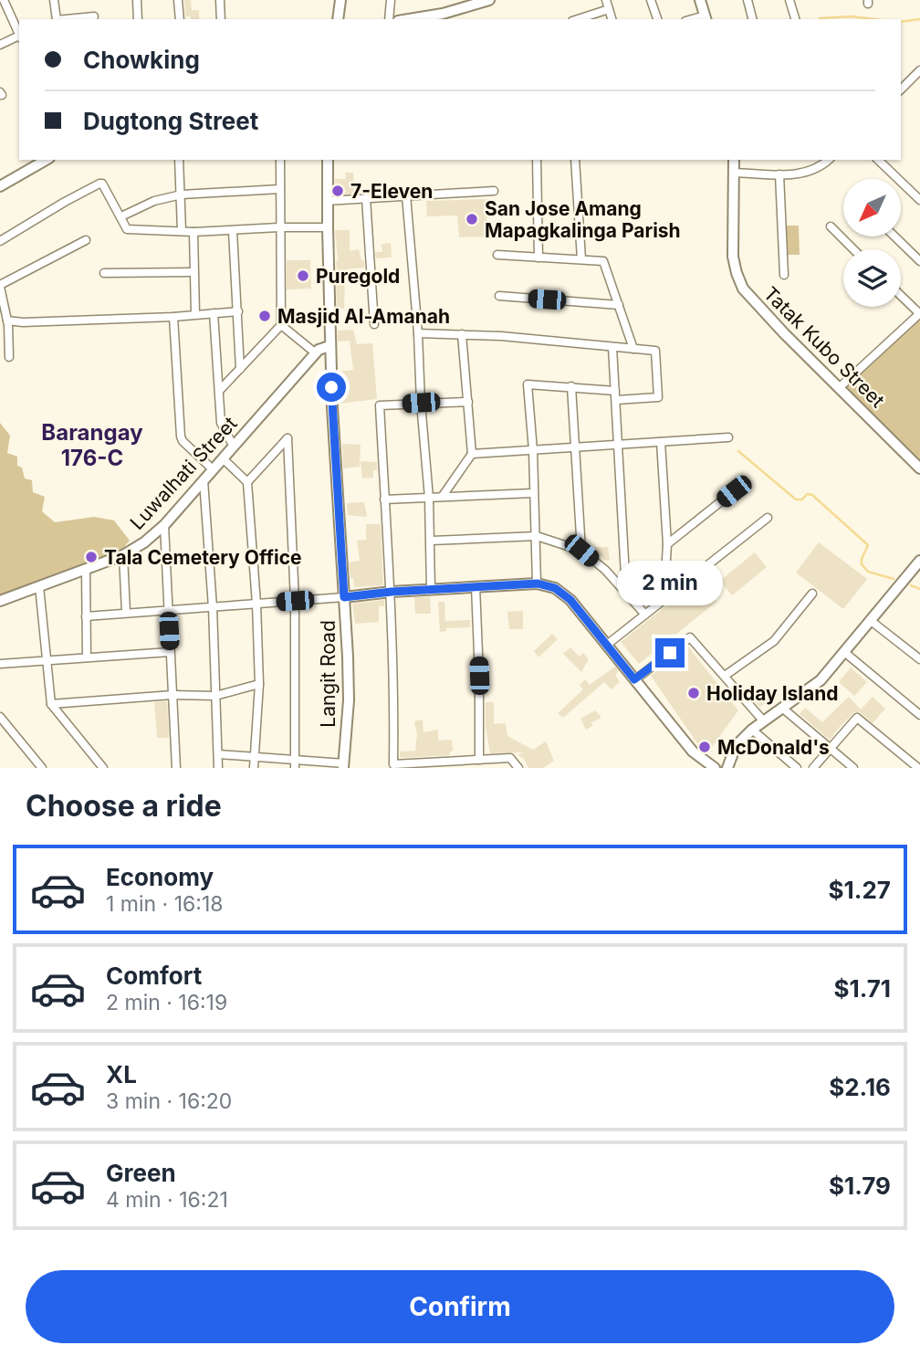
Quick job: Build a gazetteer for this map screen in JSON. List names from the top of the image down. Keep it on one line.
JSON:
{"streets":{"street":["Tatak Kubo Street","Luwalhati Street","Langit Road"]},"crossings":[["Luwalhati Street","Langit Road"]],"districts":["Barangay 176-C"],"places":["7-Eleven","San Jose Amang Mapagkalinga Parish","Puregold","Masjid Al-Amanah","Tala Cemetery Office","Holiday Island","McDonald's"],"north":"bottom left","page":{"banner":["Chowking","Dugtong Street"],"bubble":"2 min","heading":"Choose a ride","list":[{"name":"Economy","note":"1 min · 16:18","value":"$1.27"},{"name":"Comfort","note":"2 min · 16:19","value":"$1.71"},{"name":"XL","note":"3 min · 16:20","value":"$2.16"},{"name":"Green","note":"4 min · 16:21","value":"$1.79"}],"buttons":"Confirm"}}
